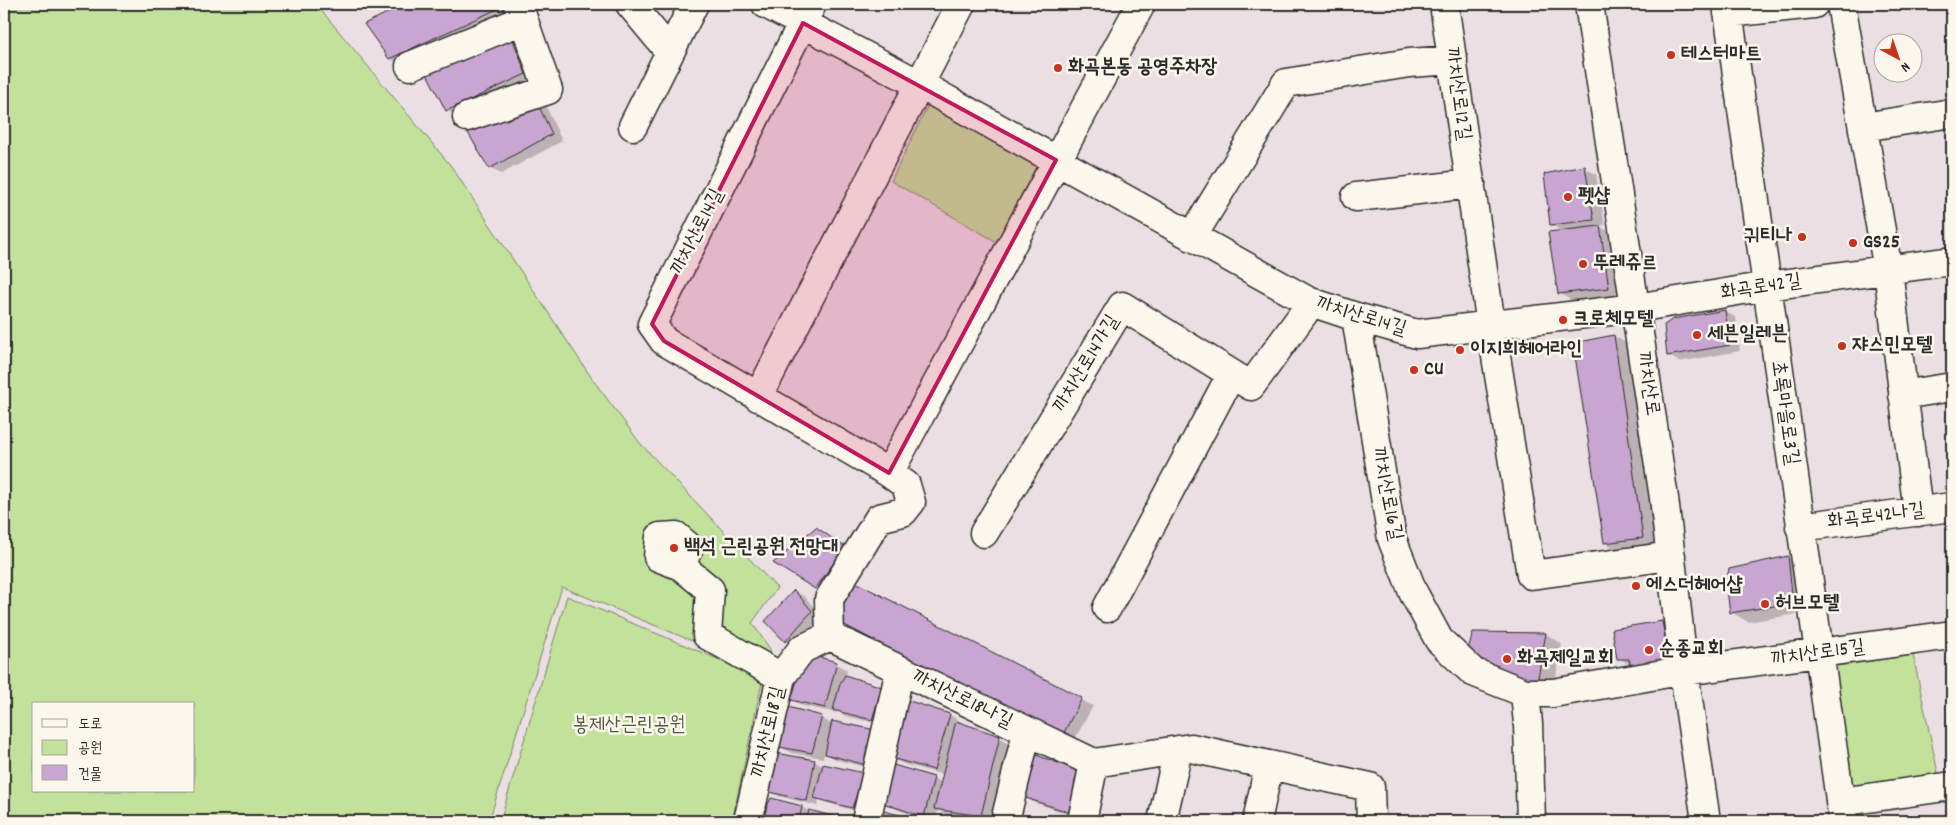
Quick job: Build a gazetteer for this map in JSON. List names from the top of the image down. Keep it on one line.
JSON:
{"streets":{"street":["까치산로12길","까치산로14길","화곡로42길","까치산로14가길","까치산로","초록마을로3길","까치산로16길","화곡로42나길","까치산로15길","까치산로18나길","까치산로18길"]},"crossings":[["까치산로12길","까치산로14길"],["까치산로14길","화곡로42길"],["까치산로14길","까치산로14가길"],["까치산로14길","까치산로"],["까치산로14길","까치산로16길"],["까치산로14길","까치산로18나길"],["까치산로14길","까치산로18길"],["화곡로42길","까치산로"],["화곡로42길","초록마을로3길"],["까치산로","까치산로16길"],["까치산로","까치산로15길"],["초록마을로3길","화곡로42나길"],["초록마을로3길","까치산로15길"],["까치산로16길","까치산로15길"],["까치산로18나길","까치산로18길"]],"parks":["봉제산근린공원"],"places":["테스터마트","화곡본동 공영주차장","펫샵","귀티나","GS25","뚜레쥬르","크로체모텔","세븐일레븐","쟈스민모텔","이지희헤어라인","CU","백석 근린공원 전망대","에스더헤어샵","허브모텔","순종교회","화곡제일교회"],"legend":["도로","공원","건물"],"north":"bottom right"}
